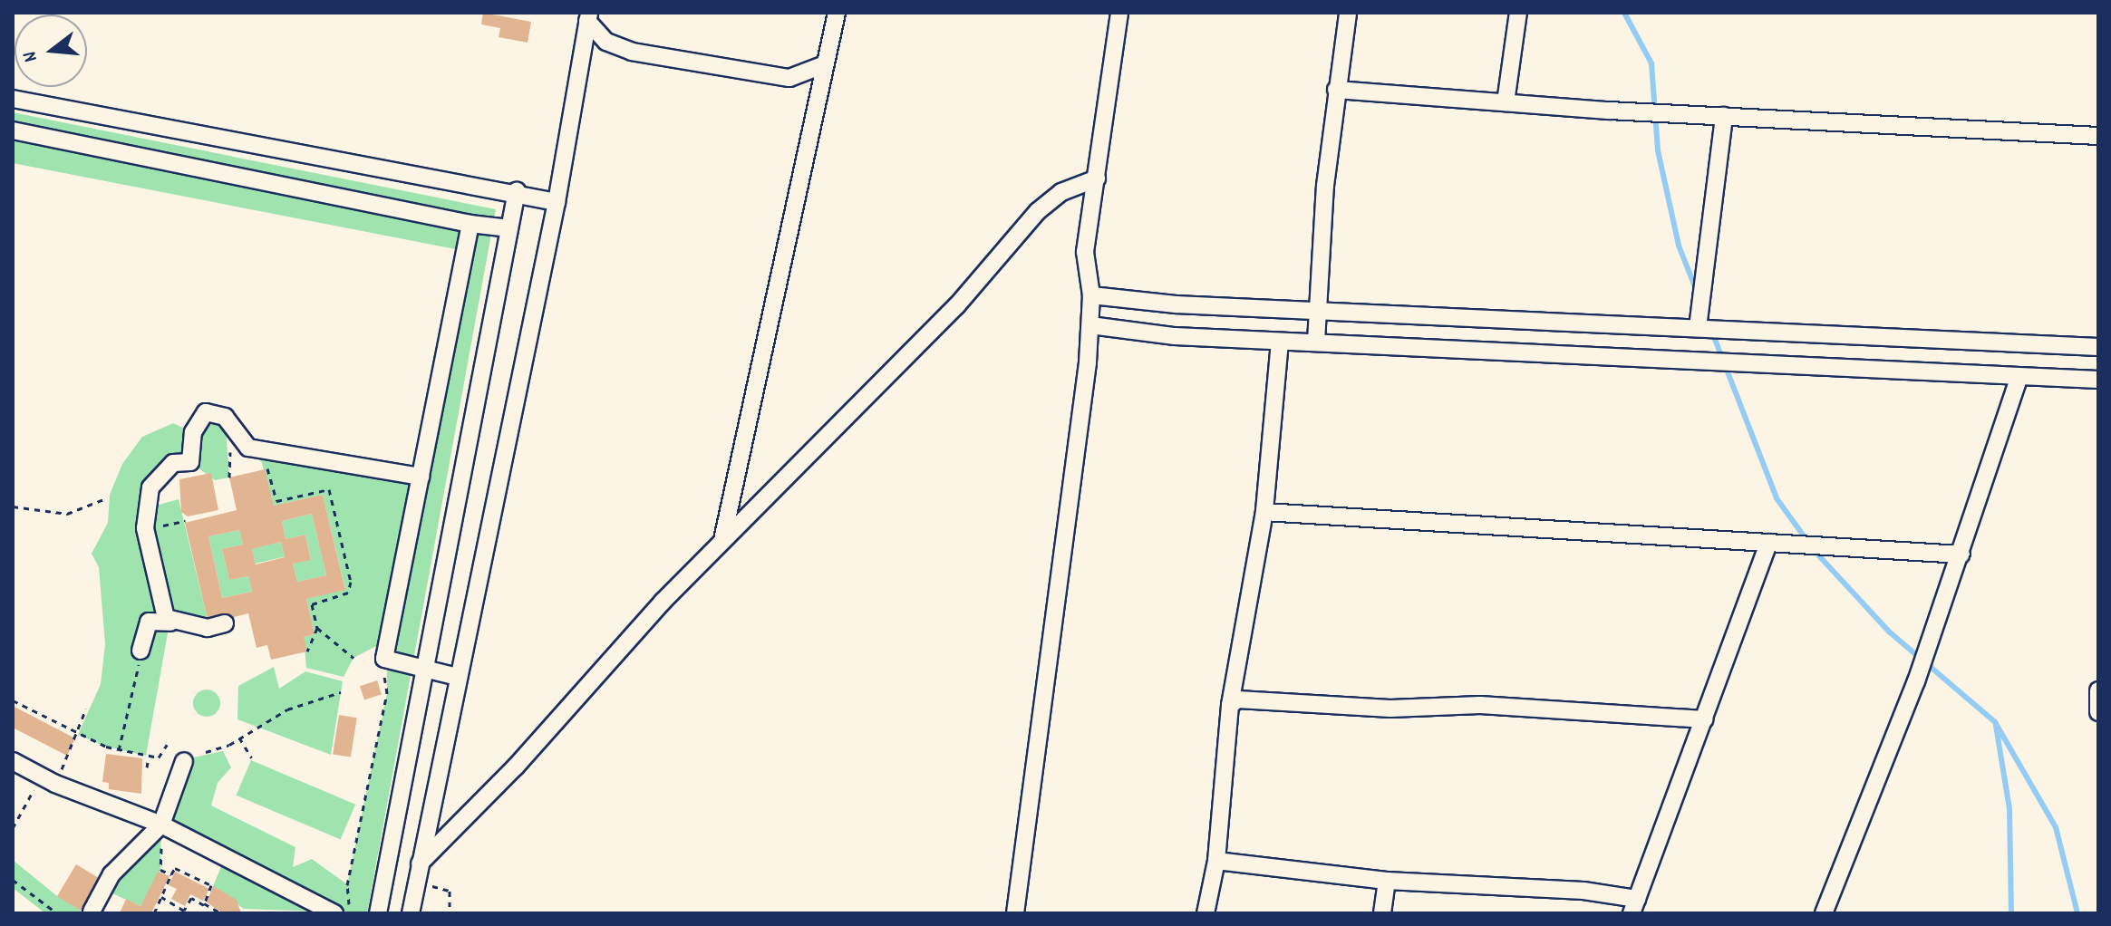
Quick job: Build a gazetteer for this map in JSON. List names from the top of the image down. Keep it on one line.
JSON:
{"north":"left"}
